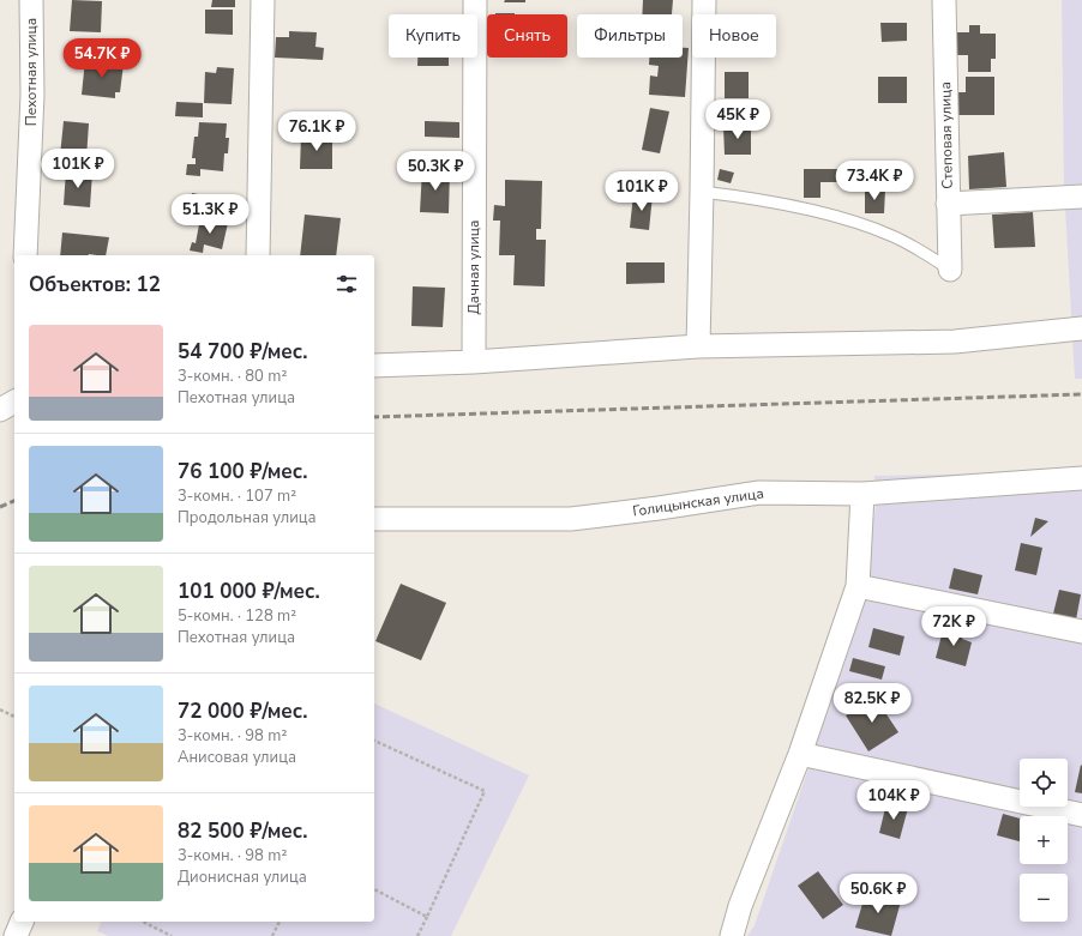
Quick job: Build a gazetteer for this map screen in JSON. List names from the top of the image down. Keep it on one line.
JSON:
{"streets":{"street":["Пехотная улица","Степовая улица","Дачная улица","Голицынская улица"]},"page":{"chip":["Купить","Снять","Фильтры","Новое"],"price":["54.7K ₽","45K ₽","76.1K ₽","101K ₽","50.3K ₽","73.4K ₽","101K ₽","51.3K ₽","72K ₽","82.5K ₽","104K ₽","50.6K ₽"],"heading":"Объектов: 12","list":[{"name":"54 700 ₽/мес.","note":"3-комн. · 80 m² · Пехотная улица"},{"name":"76 100 ₽/мес.","note":"3-комн. · 107 m² · Продольная улица"},{"name":"101 000 ₽/мес.","note":"5-комн. · 128 m² · Пехотная улица"},{"name":"72 000 ₽/мес.","note":"3-комн. · 98 m² · Анисовая улица"},{"name":"82 500 ₽/мес.","note":"3-комн. · 98 m² · Дионисная улица"}],"map_buttons":["+","−"]}}
